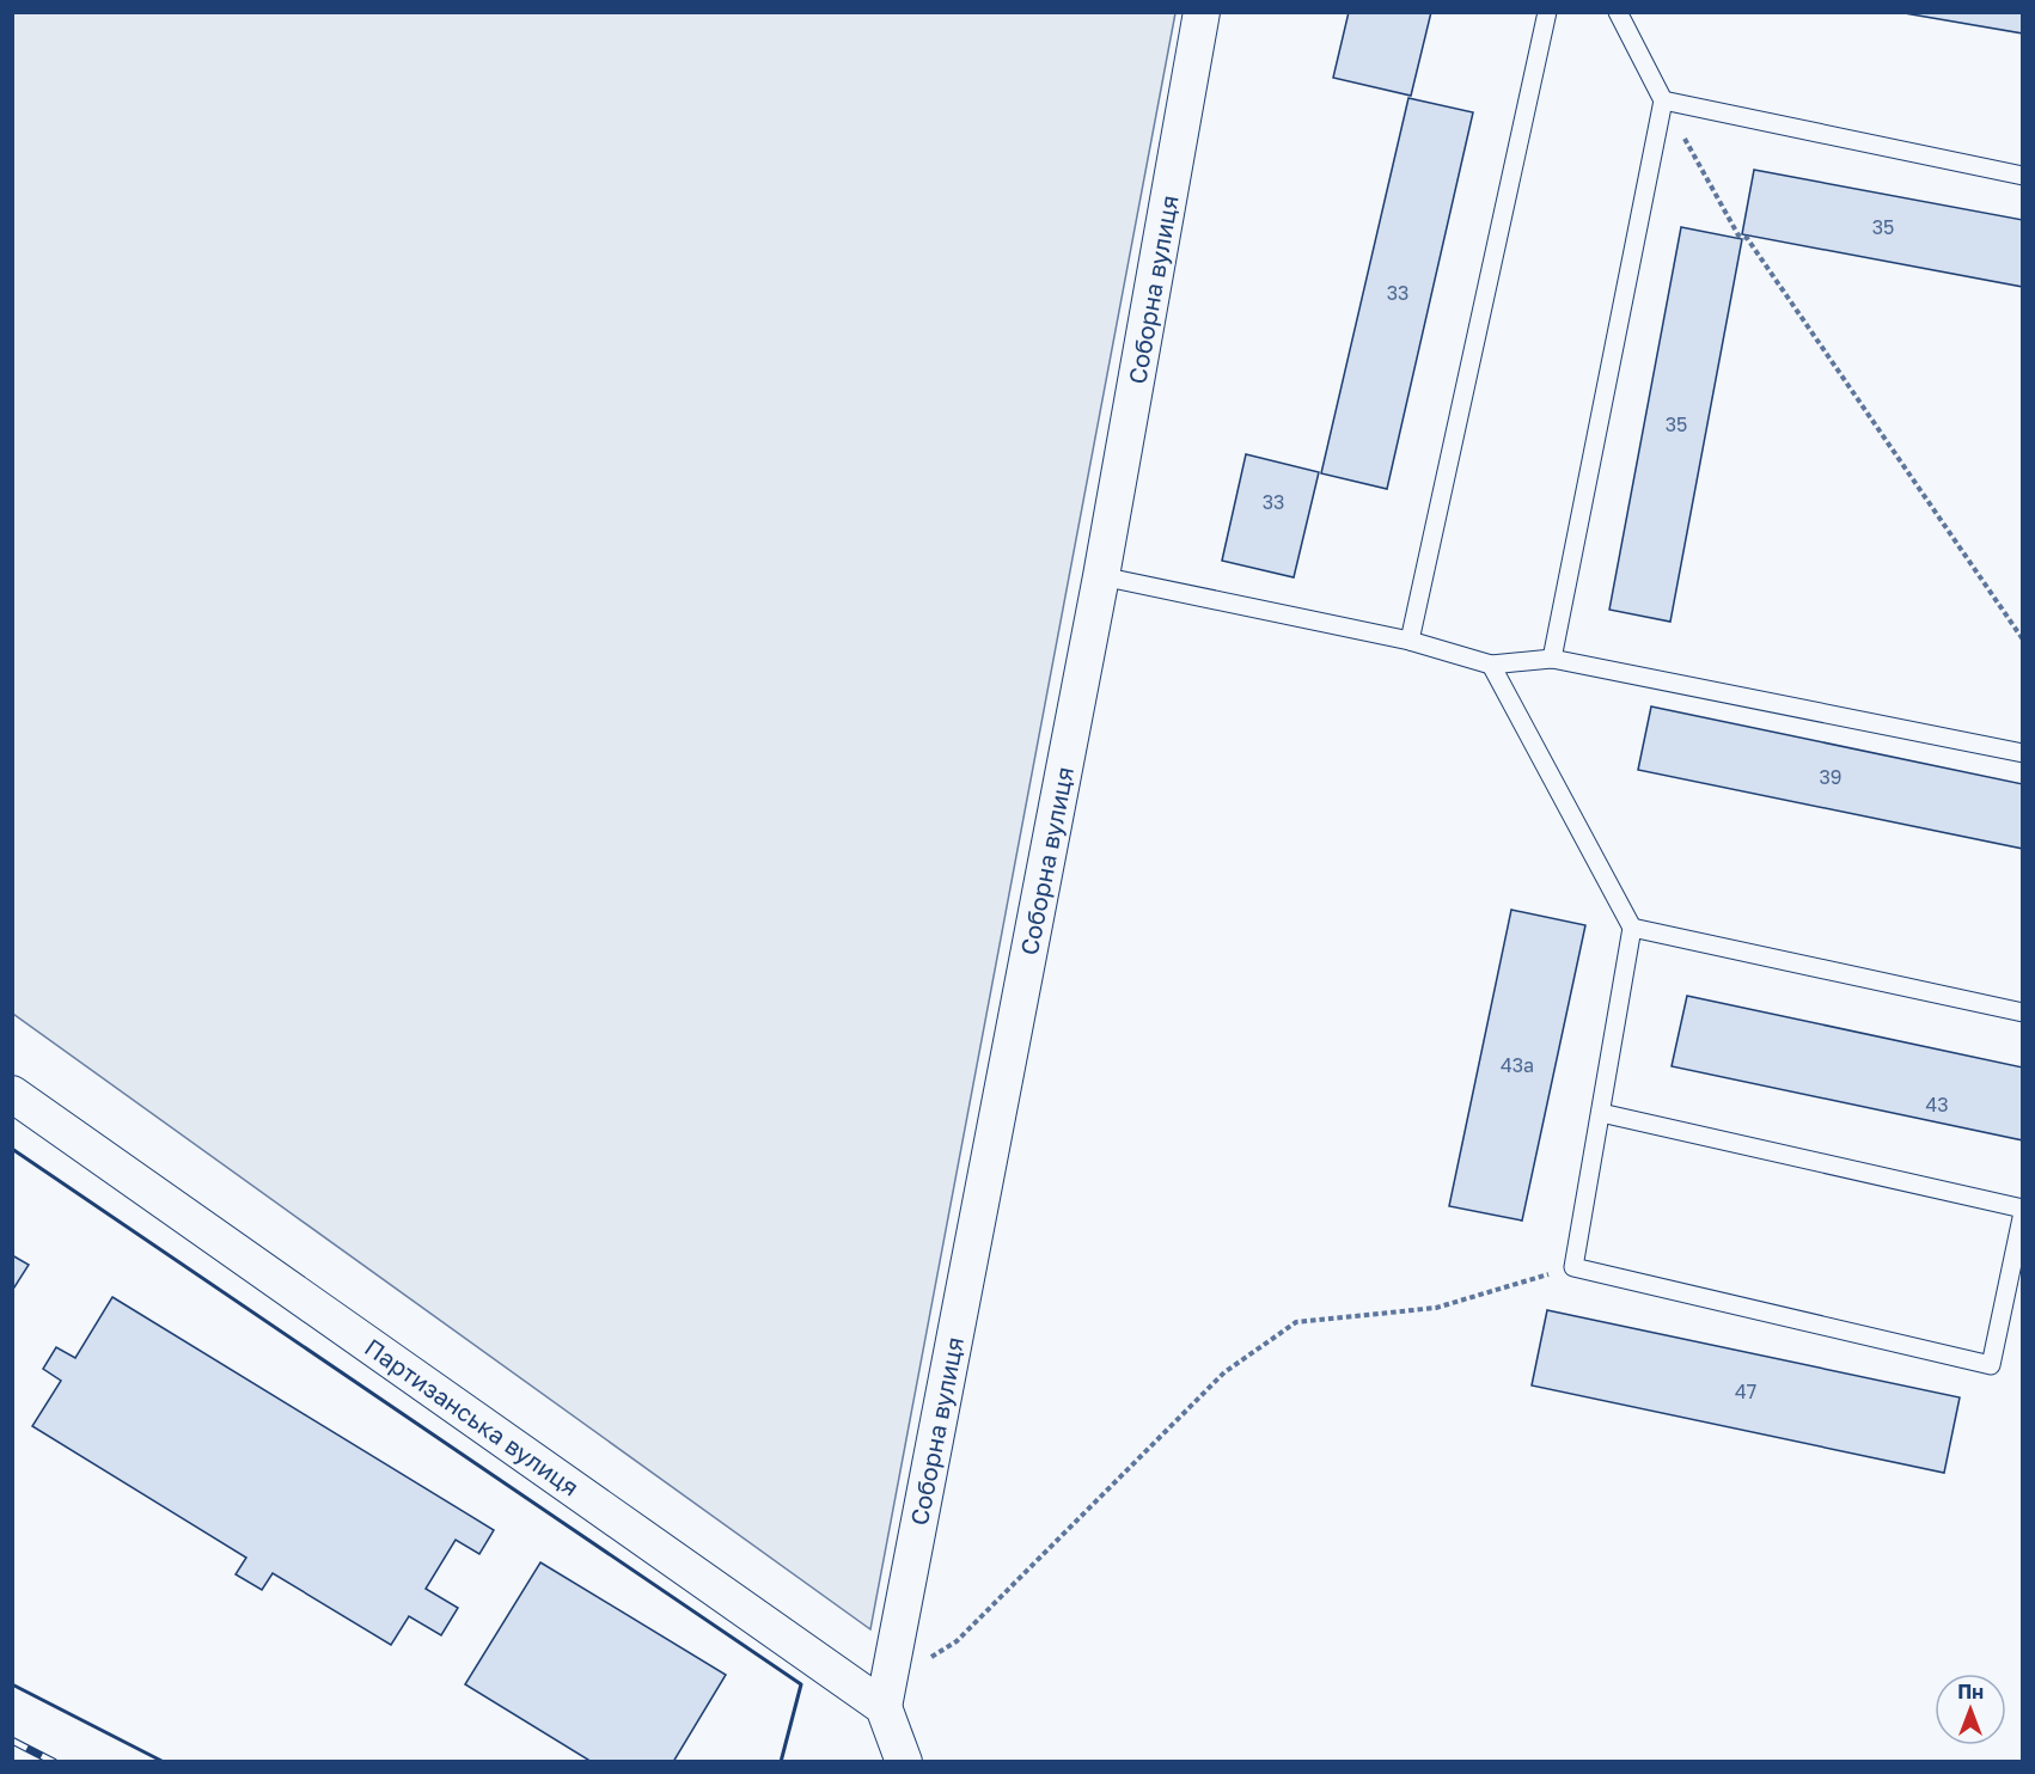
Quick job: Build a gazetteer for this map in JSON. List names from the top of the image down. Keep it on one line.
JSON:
{"streets":{"street":["Соборна вулиця","Партизанська вулиця"]},"crossings":[["Соборна вулиця","Партизанська вулиця"]],"house_numbers":["35","33","35","33","39","43а","43","47"],"north":"top"}
